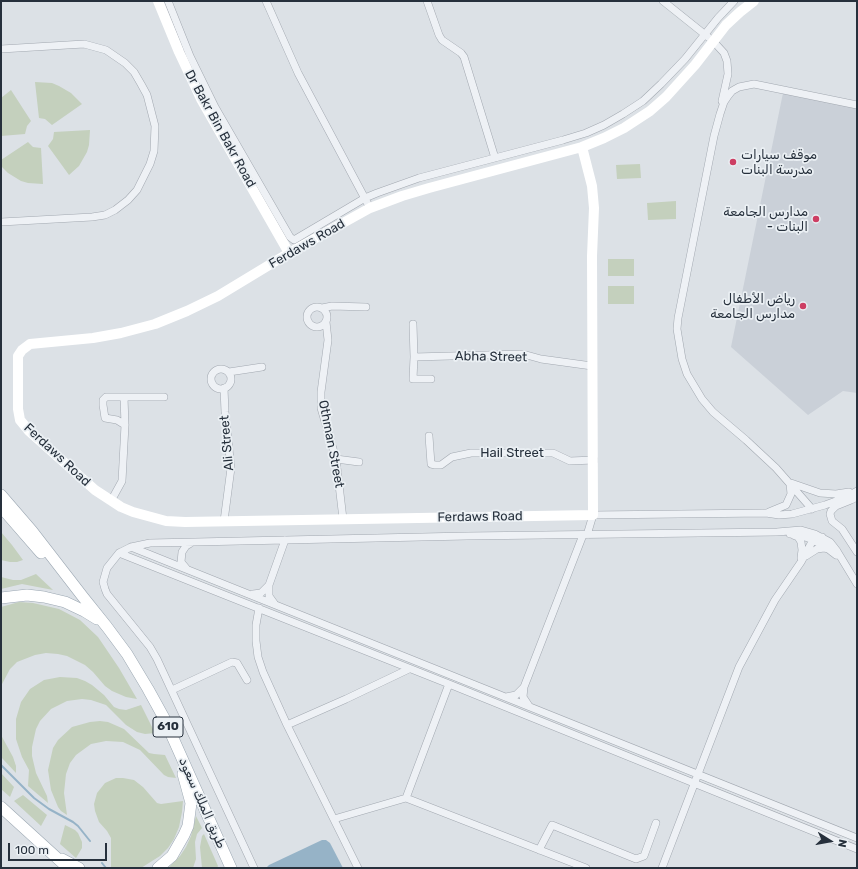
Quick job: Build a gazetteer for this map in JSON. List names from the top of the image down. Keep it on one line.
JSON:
{"streets":{"main road":["610","طريق الملك سعود"],"street":["Dr Bakr Bin Bakr Road","Ferdaws Road","Abha Street","Ali Street","Othman Street","Hail Street"]},"crossings":[["Dr Bakr Bin Bakr Road","Ferdaws Road"],["Ferdaws Road","Ali Street"],["Ferdaws Road","Othman Street"]],"places":["موقف سيارات مدرسة البنات","مدارس الجامعة - البنات","رياض الأطفال مدارس الجامعة"],"scale_bar":"100 m","north":"right"}
